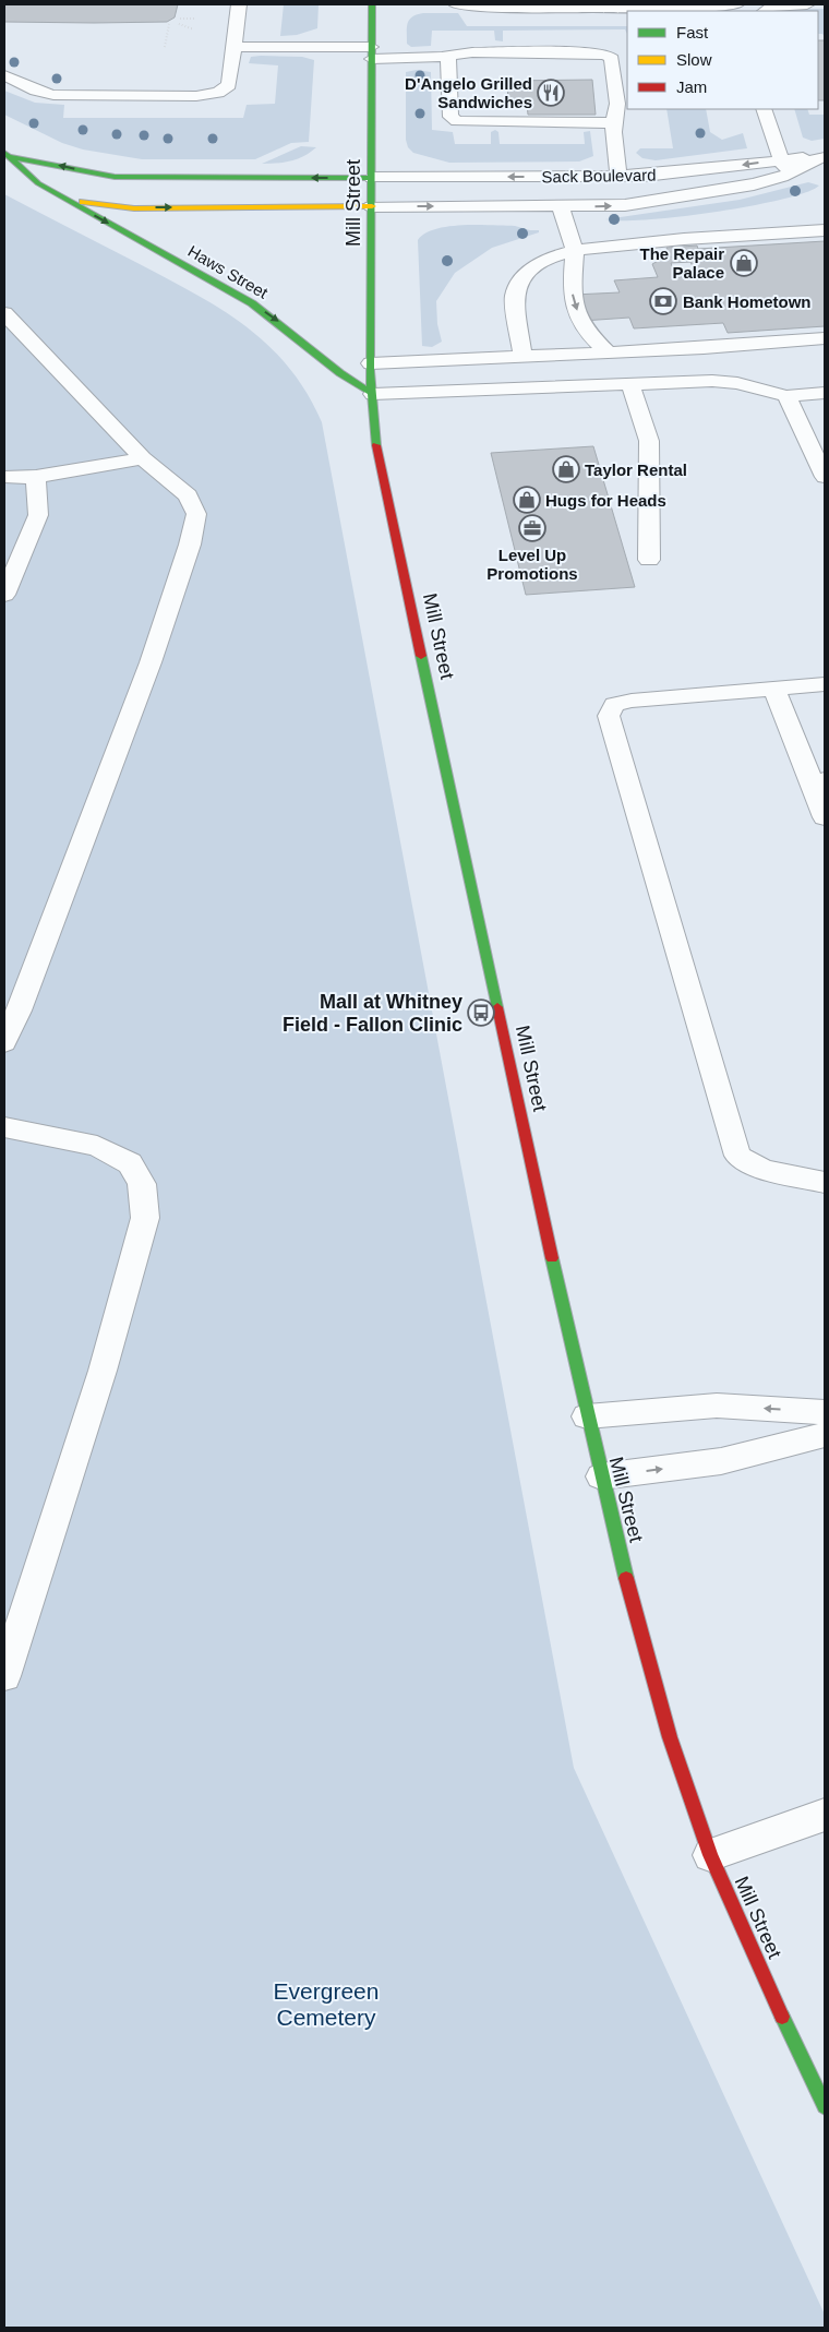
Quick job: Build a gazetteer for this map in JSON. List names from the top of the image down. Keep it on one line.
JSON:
{"streets":{"main road":["Mill Street","Haws Street"],"lane":["Sack Boulevard"]},"crossings":[["Sack Boulevard","Mill Street"],["Sack Boulevard","Haws Street"],["Mill Street","Haws Street"]],"parks":["Evergreen Cemetery"],"places":{"restaurant":["D'Angelo Grilled Sandwiches"],"shop":["The Repair Palace","Taylor Rental","Hugs for Heads"],"bank":["Bank Hometown"],"office":["Level Up Promotions"],"bus stop":["Mall at Whitney Field - Fallon Clinic"]},"legend":["Fast","Slow","Jam"]}
